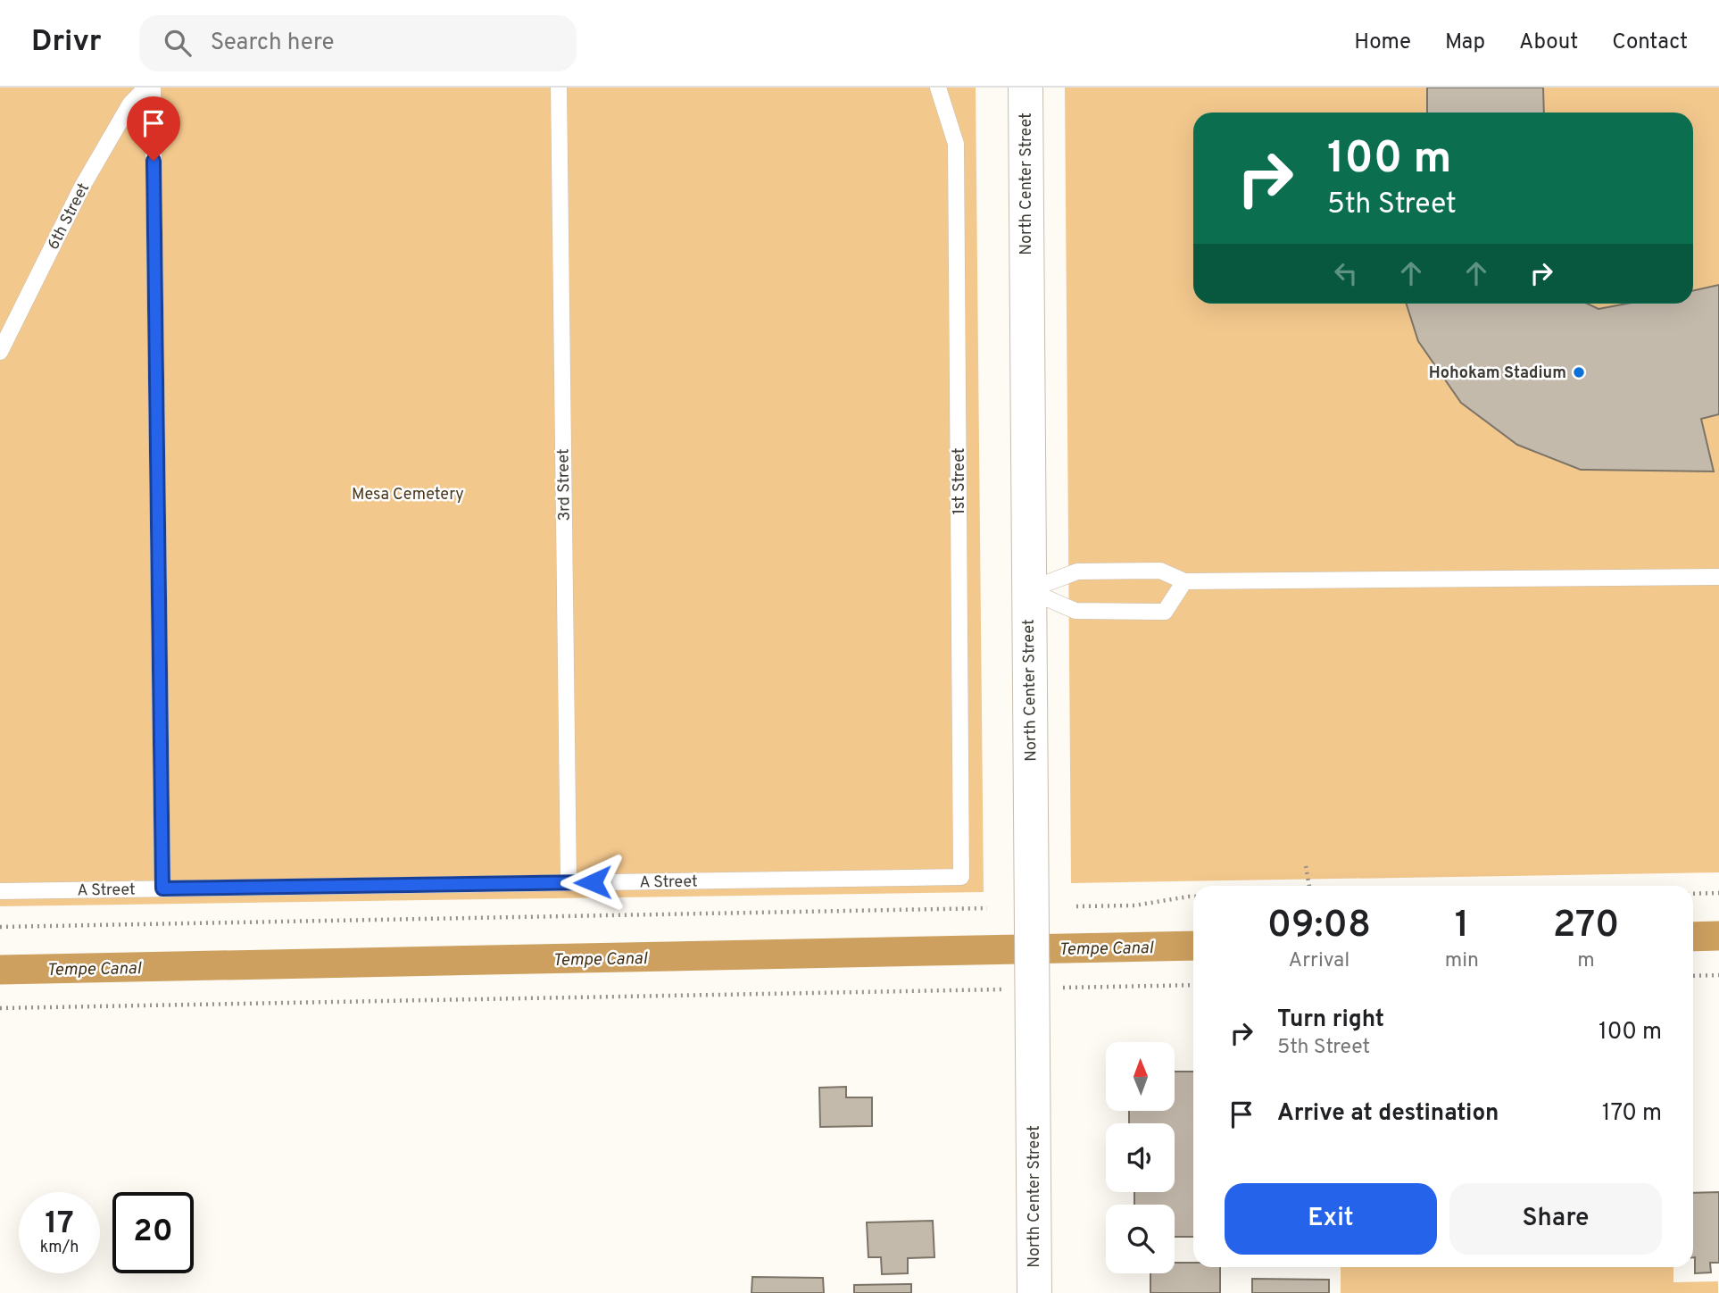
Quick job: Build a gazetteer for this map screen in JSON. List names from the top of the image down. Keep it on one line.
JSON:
{"streets":{"street":["North Center Street"],"lane":["6th Street","1st Street","3rd Street","A Street"]},"crossings":[["1st Street","A Street"],["3rd Street","A Street"]],"water":["Tempe Canal"],"parks":["Mesa Cemetery"],"places":["Hohokam Stadium"],"north":"top","page":{"header":"Drivr","search":"Search here","nav":["Home","Map","About","Contact"],"turn":["100 m","5th Street"],"eta":["09:08","Arrival","1","min","270","m"],"list":[{"name":"Turn right","note":"5th Street","value":"100 m"},{"name":"Arrive at destination","value":"170 m"}],"buttons":["Exit","Share"],"speed":"17 km/h","limit":"20"}}
